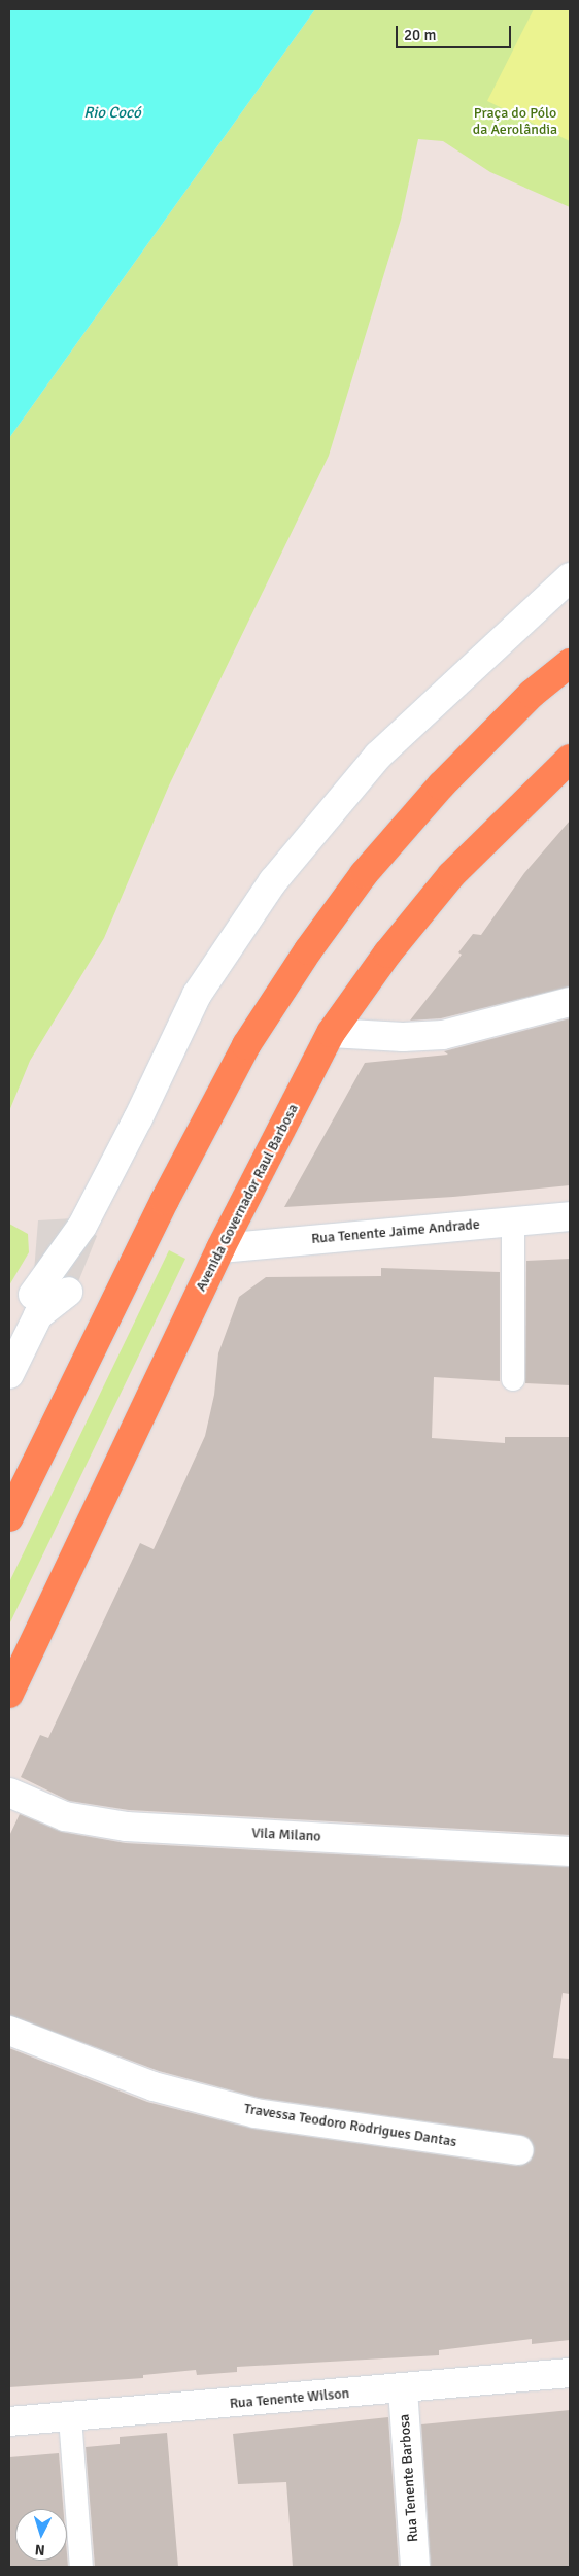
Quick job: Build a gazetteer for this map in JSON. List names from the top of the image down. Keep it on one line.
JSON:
{"streets":{"highway":["Avenida Governador Raul Barbosa"],"street":["Rua Tenente Jaime Andrade","Vila Milano","Travessa Teodoro Rodrigues Dantas","Rua Tenente Wilson","Rua Tenente Barbosa"]},"crossings":[["Avenida Governador Raul Barbosa","Rua Tenente Jaime Andrade"],["Rua Tenente Wilson","Rua Tenente Barbosa"]],"water":["Rio Cocó"],"parks":["Praça do Pólo da Aerolândia"],"scale_bar":"20 m","north":"bottom"}
